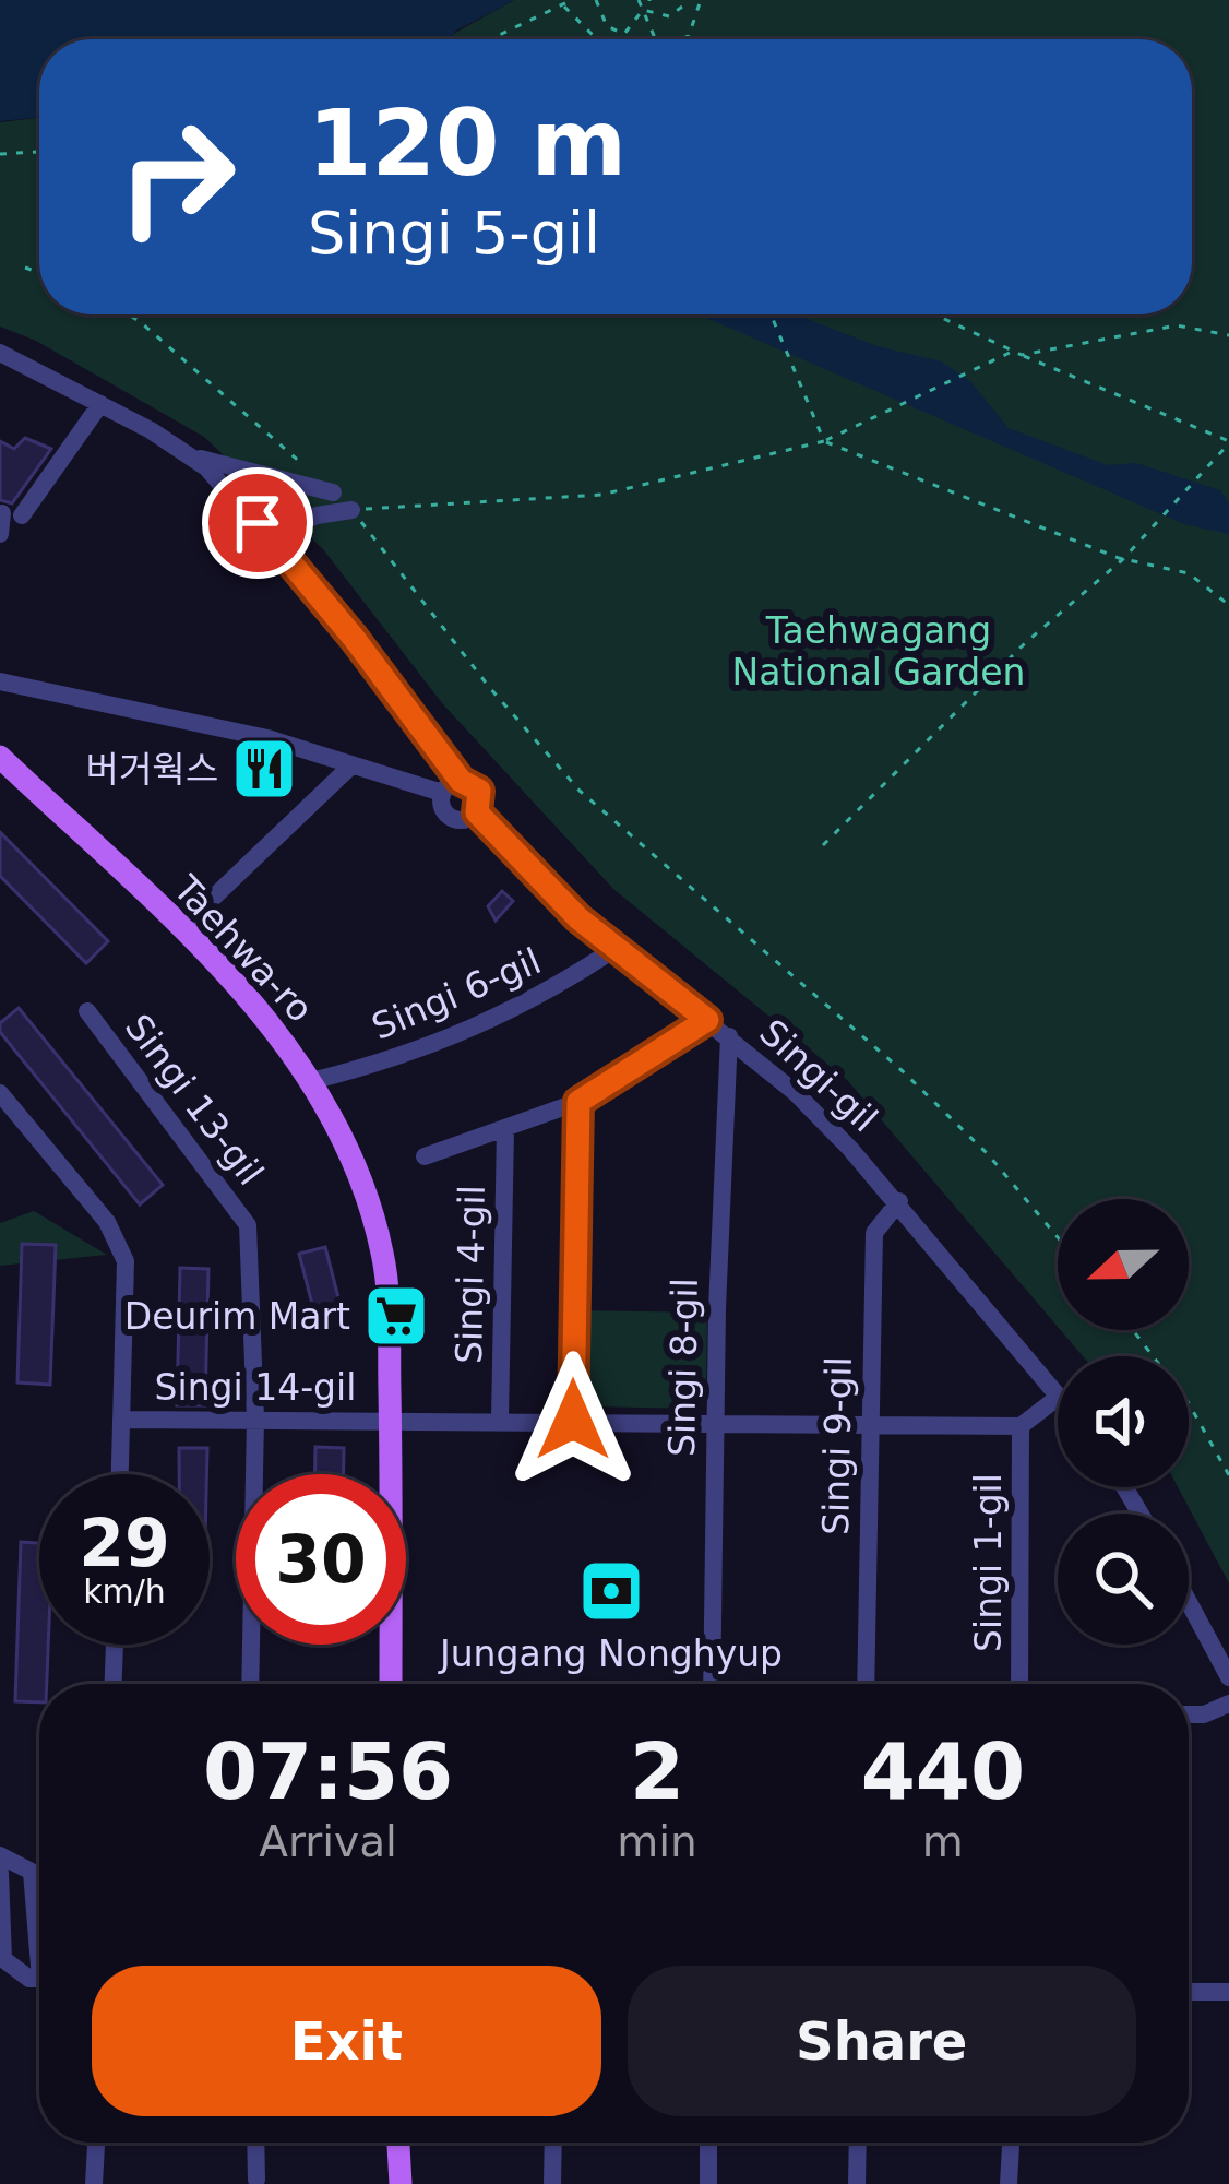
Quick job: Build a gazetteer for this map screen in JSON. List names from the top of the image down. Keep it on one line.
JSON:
{"streets":{"main road":["Taehwa-ro"],"street":["Singi 6-gil","Singi-gil","Singi 13-gil","Singi 4-gil","Singi 8-gil","Singi 14-gil","Singi 9-gil","Singi 1-gil"]},"crossings":[["Taehwa-ro","Singi 6-gil"],["Taehwa-ro","Singi 14-gil"],["Singi 6-gil","Singi-gil"],["Singi-gil","Singi 8-gil"],["Singi-gil","Singi 9-gil"],["Singi 13-gil","Singi 14-gil"]],"parks":["Taehwagang National Garden"],"places":{"restaurant":["버거웍스"],"supermarket":["Deurim Mart"],"bank":["Jungang Nonghyup"]},"north":"left","page":{"turn":["120 m","Singi 5-gil"],"speed":"29 km/h","limit":"30","eta":["07:56","Arrival","2","min","440","m"],"buttons":["Exit","Share"]}}
